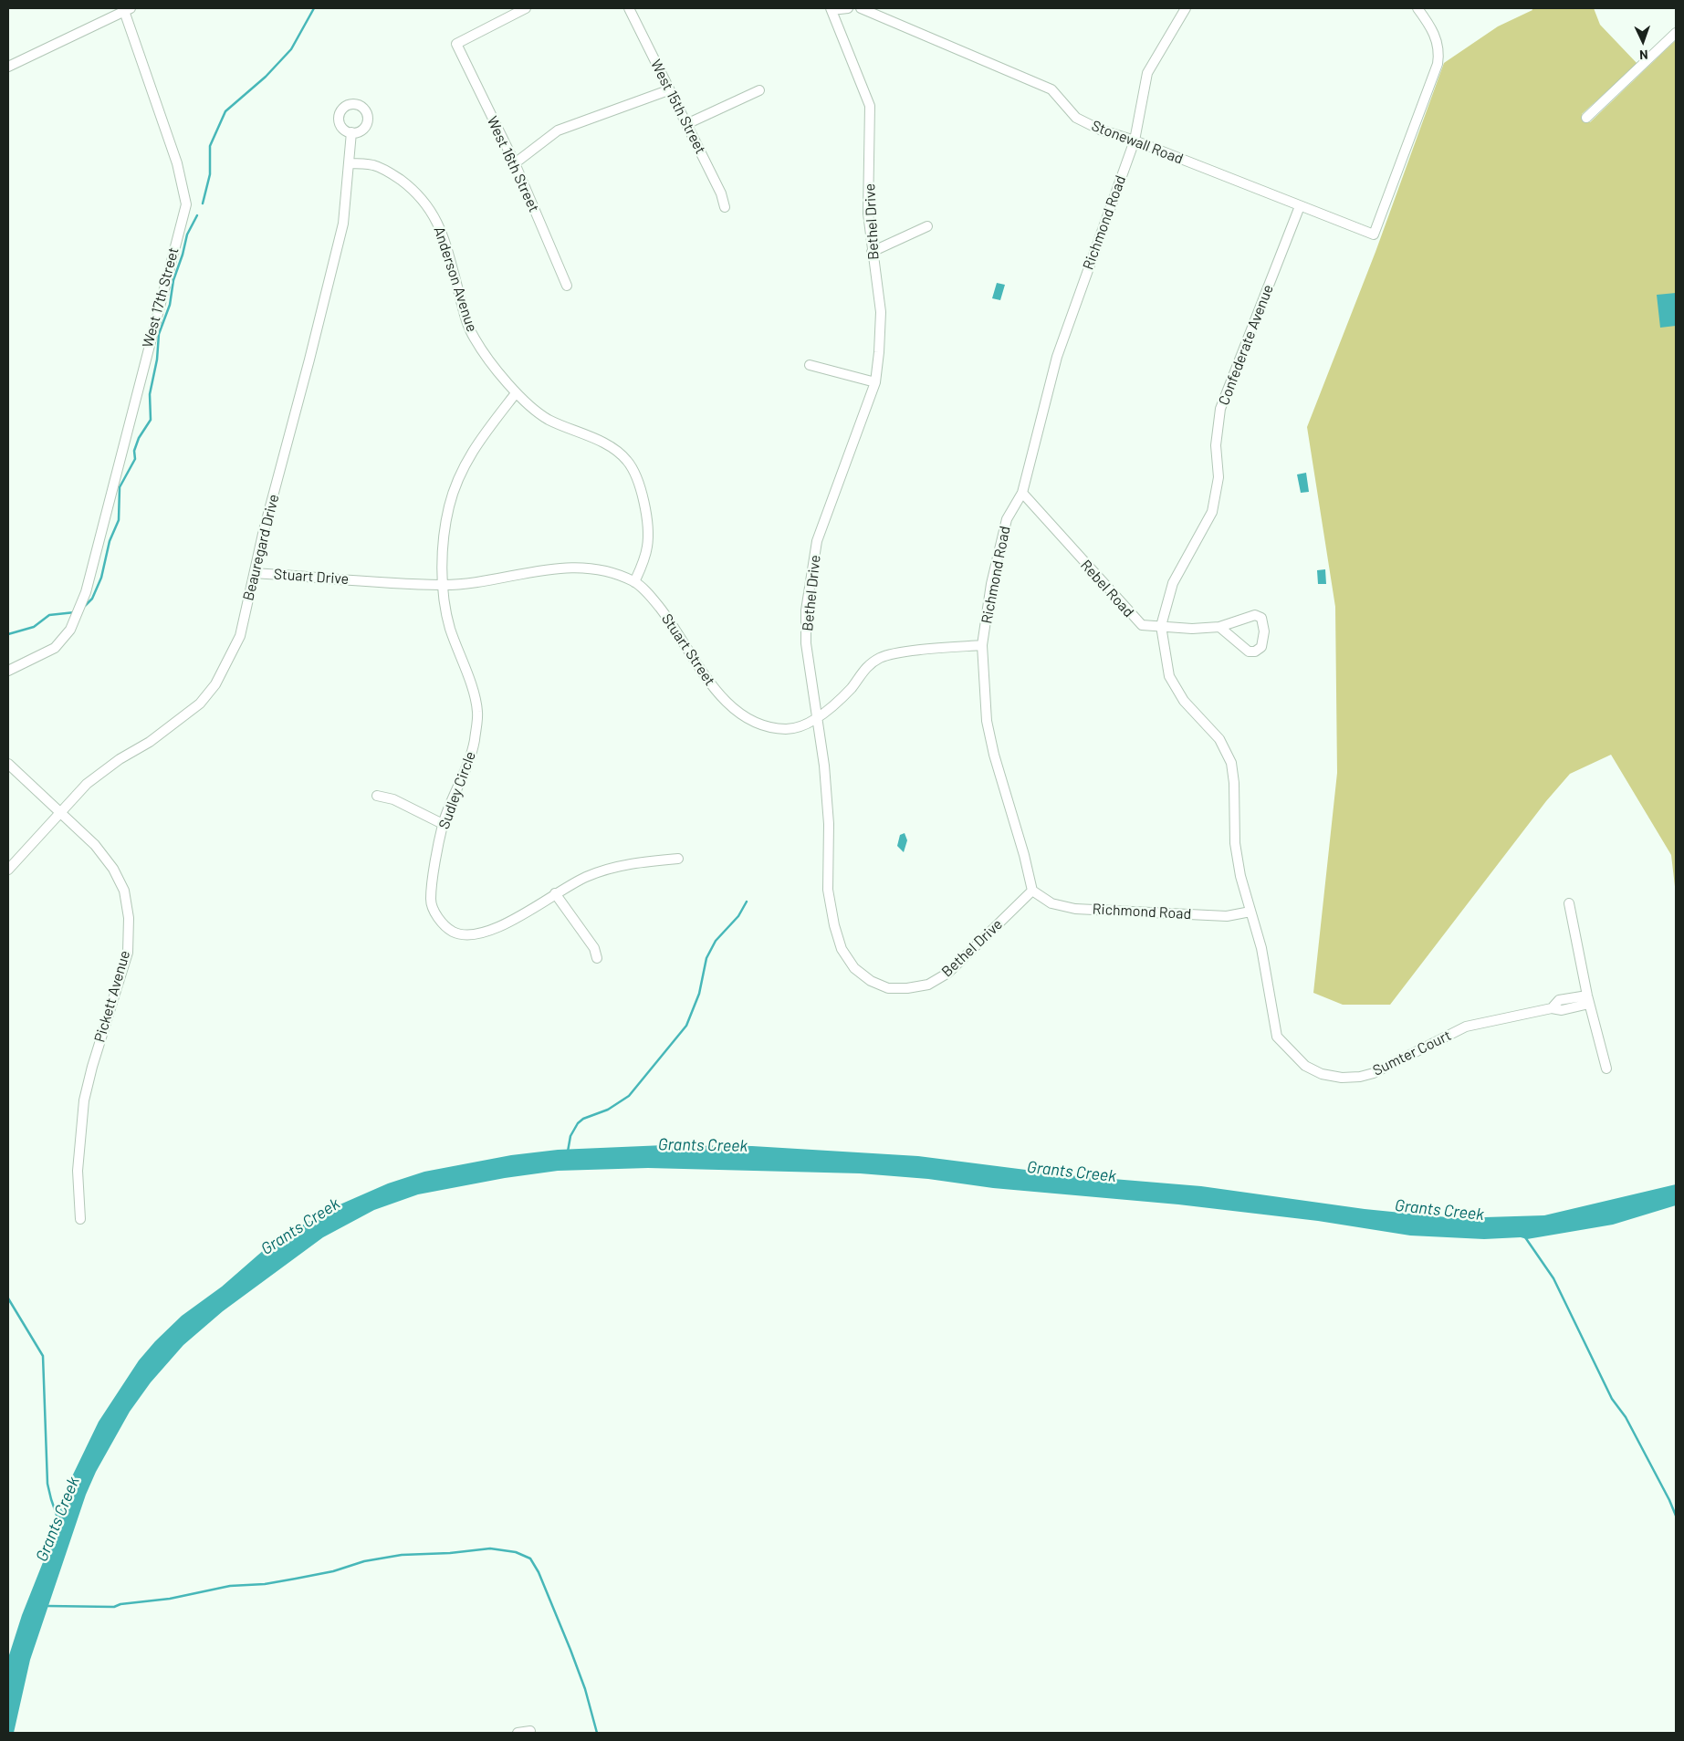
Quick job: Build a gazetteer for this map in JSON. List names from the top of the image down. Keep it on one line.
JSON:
{"streets":{"street":["West 15th Street","Stonewall Road","West 16th Street","Bethel Drive","Richmond Road","Anderson Avenue","West 17th Street","Confederate Avenue","Beauregard Drive","Stuart Drive","Rebel Road","Stuart Street","Sudley Circle","Pickett Avenue","Sumter Court"]},"crossings":[["Stonewall Road","Richmond Road"],["Stonewall Road","Confederate Avenue"],["Bethel Drive","Richmond Road"],["Bethel Drive","Stuart Street"],["Richmond Road","Confederate Avenue"],["Richmond Road","Rebel Road"],["Richmond Road","Stuart Street"],["Richmond Road","Sumter Court"],["Anderson Avenue","Beauregard Drive"],["Anderson Avenue","Stuart Street"],["Anderson Avenue","Sudley Circle"],["Confederate Avenue","Rebel Road"],["Confederate Avenue","Sumter Court"],["Beauregard Drive","Stuart Drive"],["Beauregard Drive","Pickett Avenue"],["Stuart Drive","Stuart Street"],["Stuart Street","Sudley Circle"]],"water":["Grants Creek"],"north":"bottom"}
